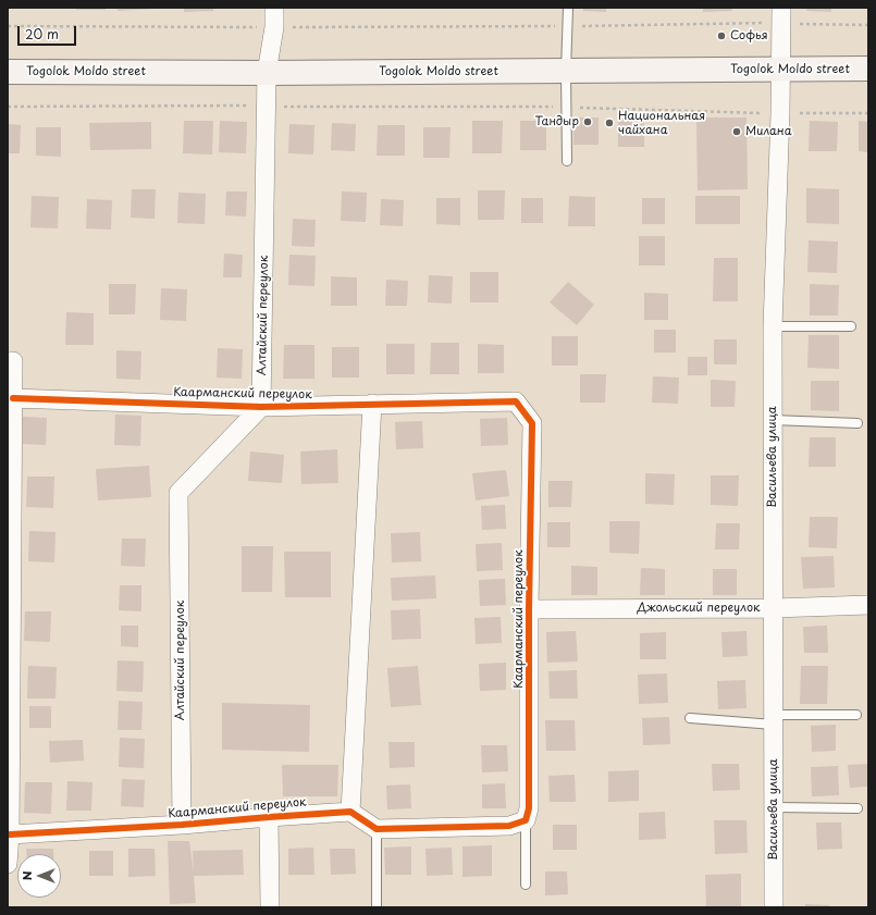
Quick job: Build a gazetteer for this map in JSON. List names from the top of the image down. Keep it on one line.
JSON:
{"streets":{"main road":["Togolok Moldo street"],"street":["Алтайский переулок","Каарманский переулок","Васильева улица","Джольский переулок"]},"crossings":[["Togolok Moldo street","Алтайский переулок"],["Togolok Moldo street","Васильева улица"],["Алтайский переулок","Каарманский переулок"],["Каарманский переулок","Джольский переулок"],["Васильева улица","Джольский переулок"]],"places":["Софья","Тандыр","Национальная чайхана","Милана"],"scale_bar":"20 m","north":"left"}
